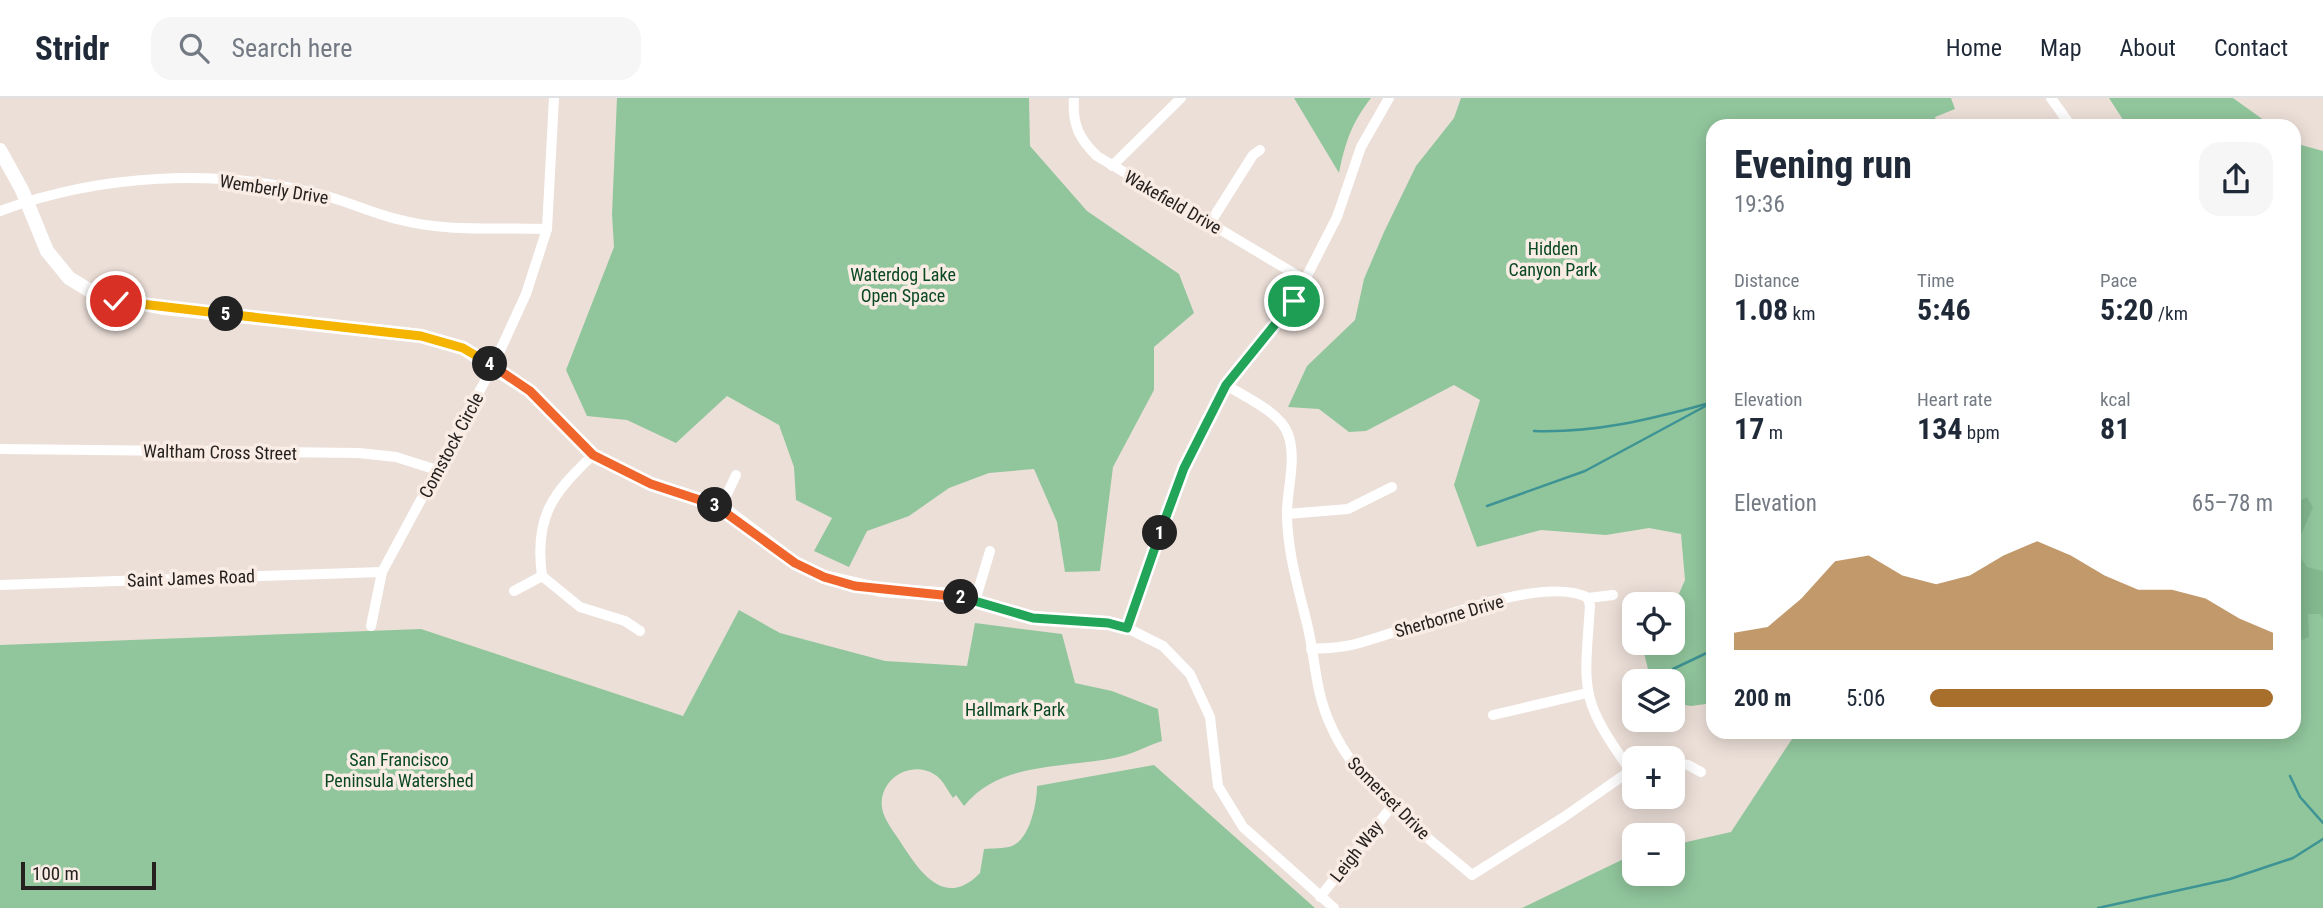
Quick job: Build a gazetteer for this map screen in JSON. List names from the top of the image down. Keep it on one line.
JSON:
{"streets":{"street":["Wemberly Drive","Wakefield Drive","Comstock Circle","Waltham Cross Street","Saint James Road","Sherborne Drive","Somerset Drive","Leigh Way"]},"crossings":[["Wemberly Drive","Comstock Circle"],["Comstock Circle","Waltham Cross Street"],["Comstock Circle","Saint James Road"],["Sherborne Drive","Somerset Drive"],["Somerset Drive","Leigh Way"]],"parks":["Hidden Canyon Park","Waterdog Lake Open Space","Hallmark Park","San Francisco Peninsula Watershed"],"scale_bar":"100 m","page":{"header":"Stridr","search":"Search here","nav":["Home","Map","About","Contact"],"heading":["Evening run","19:36"],"stats":[["Distance","1.08 km"],["Time","5:46"],["Pace","5:20 /km"],["Elevation","17 m"],["Heart rate","134 bpm"],["kcal","81"]],"pins":["5","4","3","1","2"],"chart":["Elevation","65–78 m"],"map_buttons":["+","−"],"list":[{"name":"200 m","note":"5:06"}],"scale":"100 m"}}
